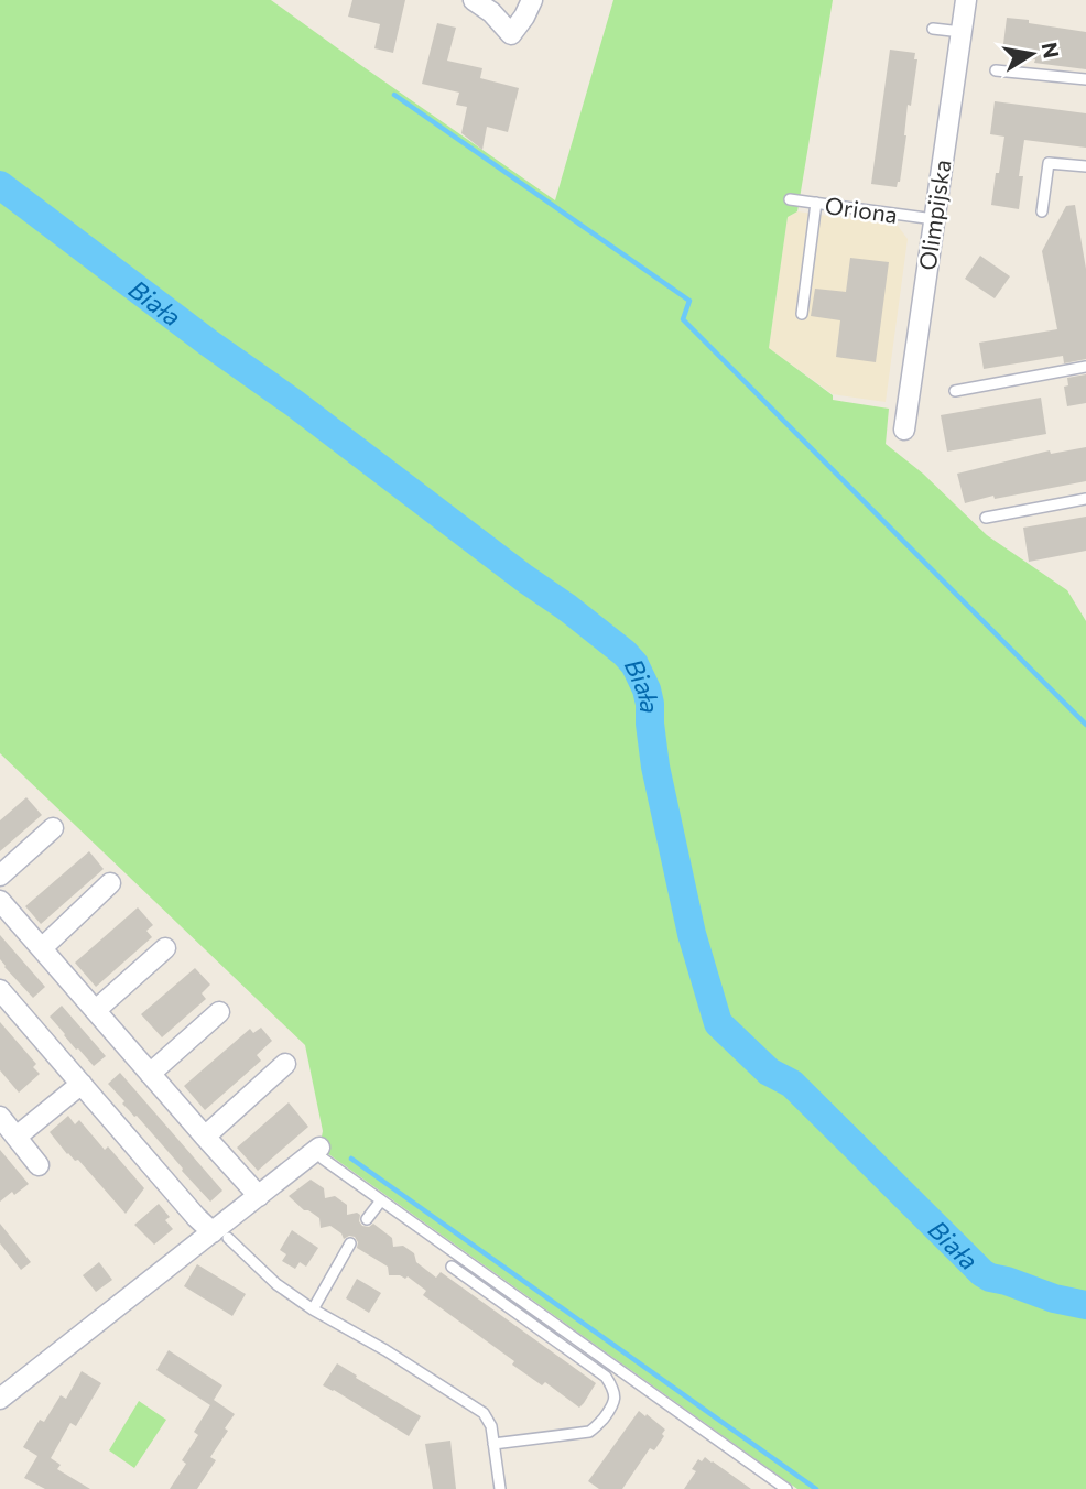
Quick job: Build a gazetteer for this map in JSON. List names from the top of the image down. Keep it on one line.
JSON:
{"streets":{"street":["Olimpijska"],"lane":["Oriona"]},"crossings":[["Oriona","Olimpijska"]],"water":["Biała"],"north":"right"}
